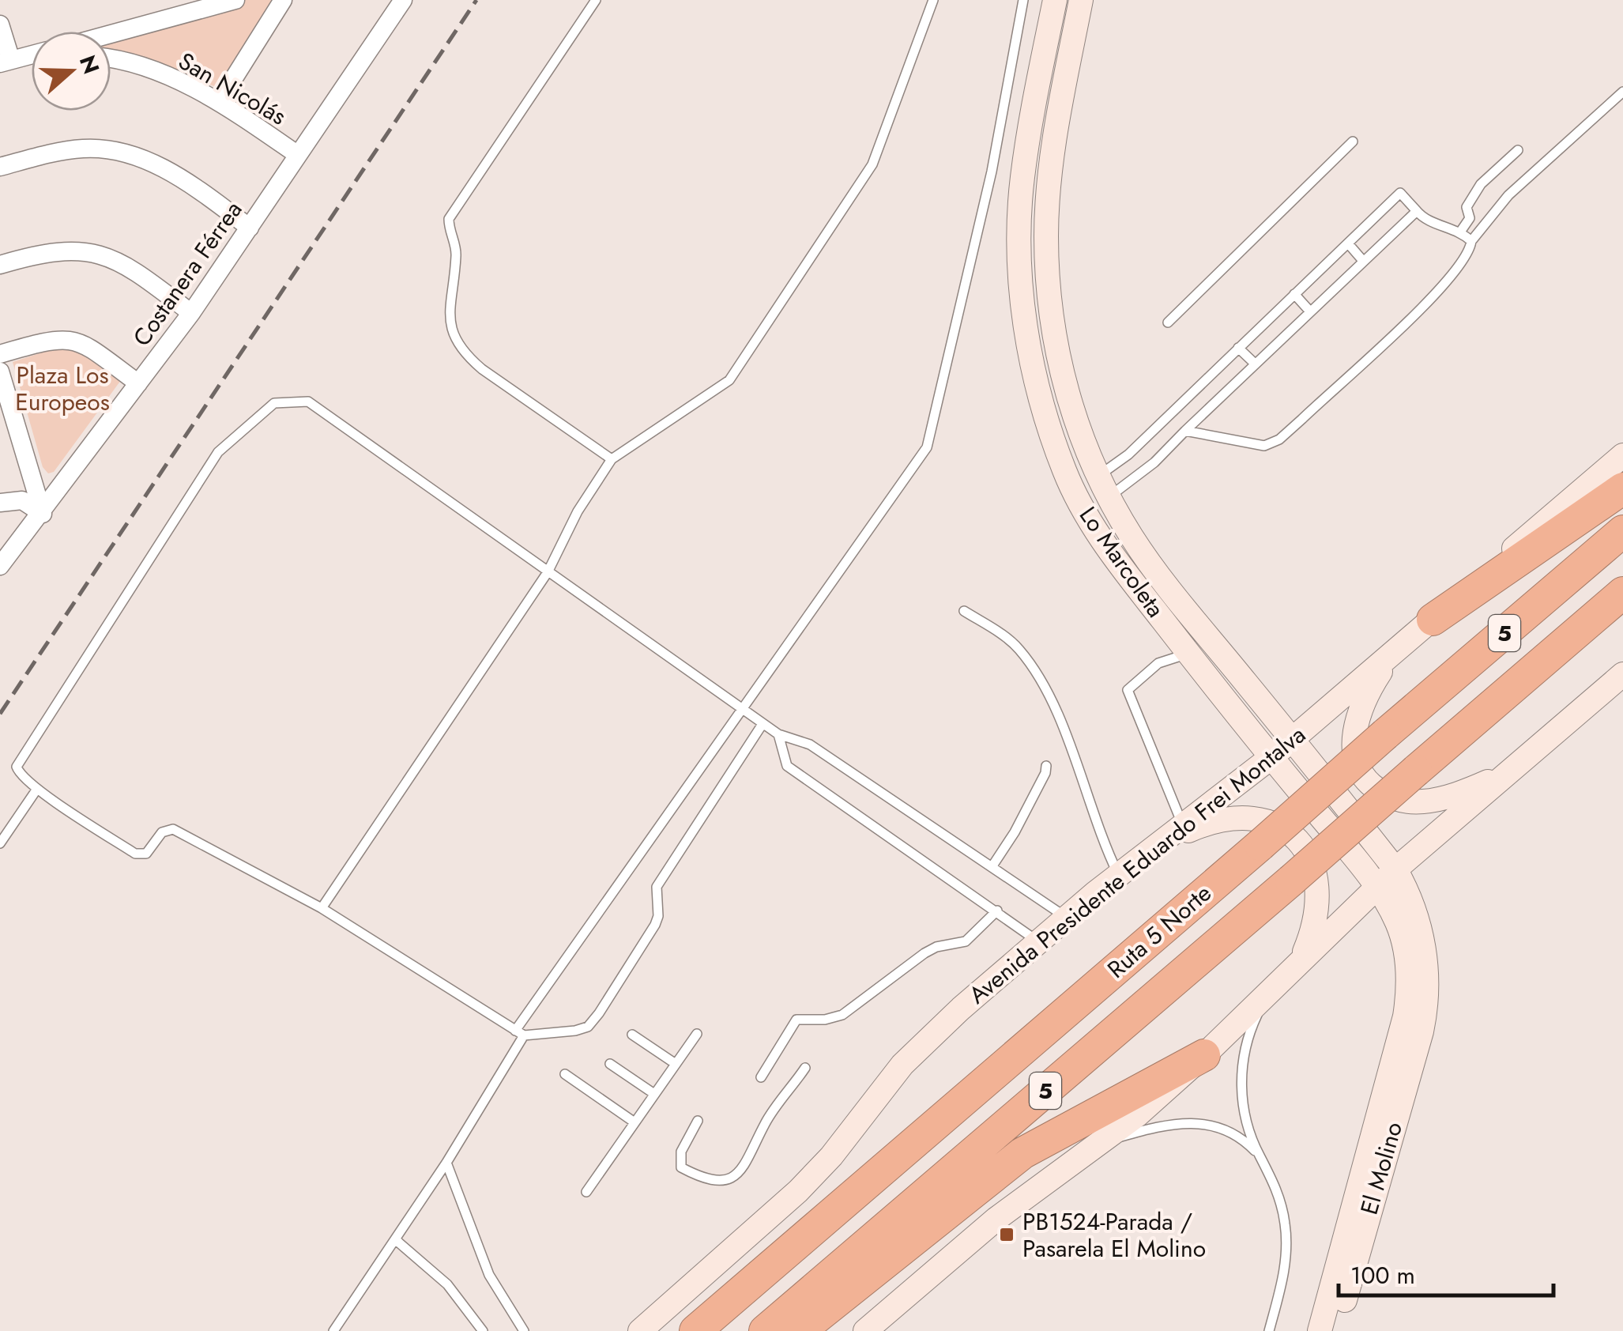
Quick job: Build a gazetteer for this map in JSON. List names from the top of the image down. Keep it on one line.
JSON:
{"streets":{"highway":["5","Ruta 5 Norte"],"main road":["Lo Marcoleta","Avenida Presidente Eduardo Frei Montalva","El Molino"],"street":["San Nicolás","Costanera Férrea"]},"crossings":[["San Nicolás","Costanera Férrea"],["Lo Marcoleta","Avenida Presidente Eduardo Frei Montalva"],["Lo Marcoleta","El Molino"]],"parks":["Plaza Los Europeos"],"places":{"transit":["PB1524-Parada / Pasarela El Molino"]},"scale_bar":"100 m","north":"right"}
